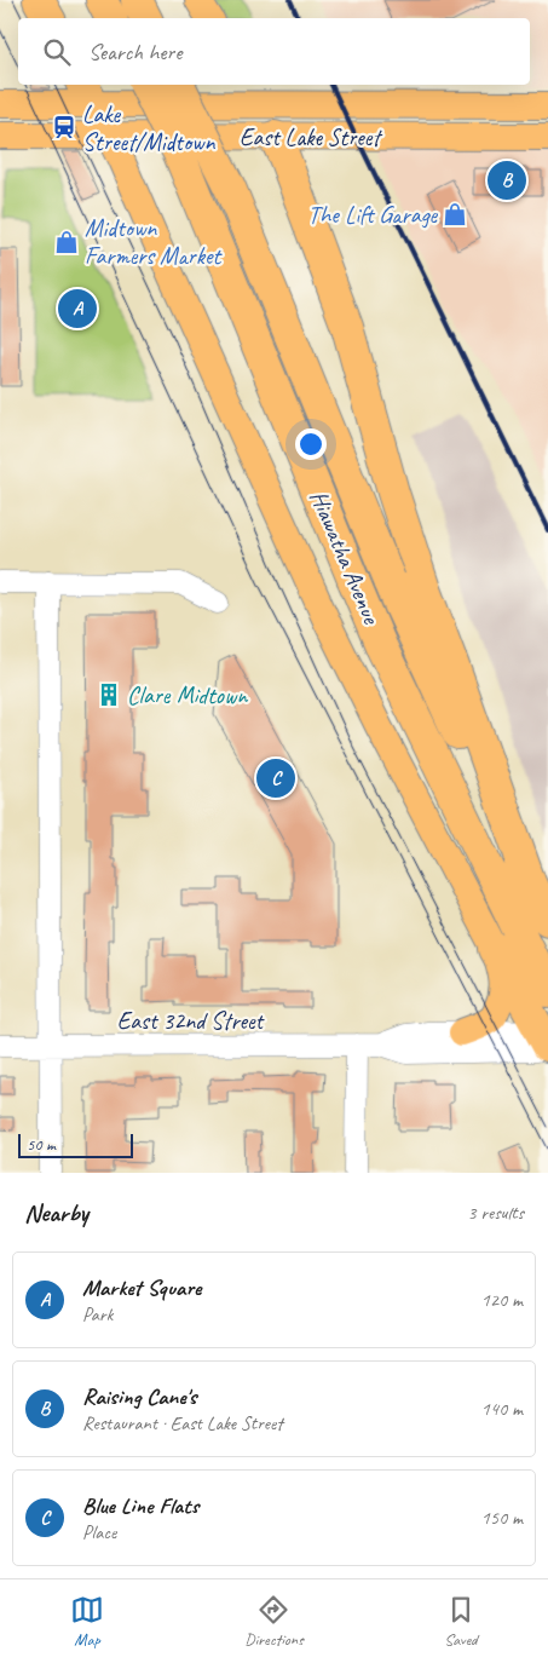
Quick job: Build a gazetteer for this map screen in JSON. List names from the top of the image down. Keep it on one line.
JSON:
{"streets":{"highway":["Hiawatha Avenue"],"main road":["East Lake Street"],"street":["East 32nd Street"]},"places":{"station":["Lake Street/Midtown"],"shop":["The Lift Garage","Midtown Farmers Market"],"building":["Clare Midtown"]},"scale_bar":"50 m","page":{"search":"Search here","pins":["B","A","C"],"scale":"50 m","heading":["Nearby","3 results"],"list":[{"mark":"A","name":"Market Square","note":"Park","value":"120 m"},{"mark":"B","name":"Raising Cane's","note":"Restaurant · East Lake Street","value":"140 m"},{"mark":"C","name":"Blue Line Flats","note":"Place","value":"150 m"}],"nav":["Map","Directions","Saved"]}}
